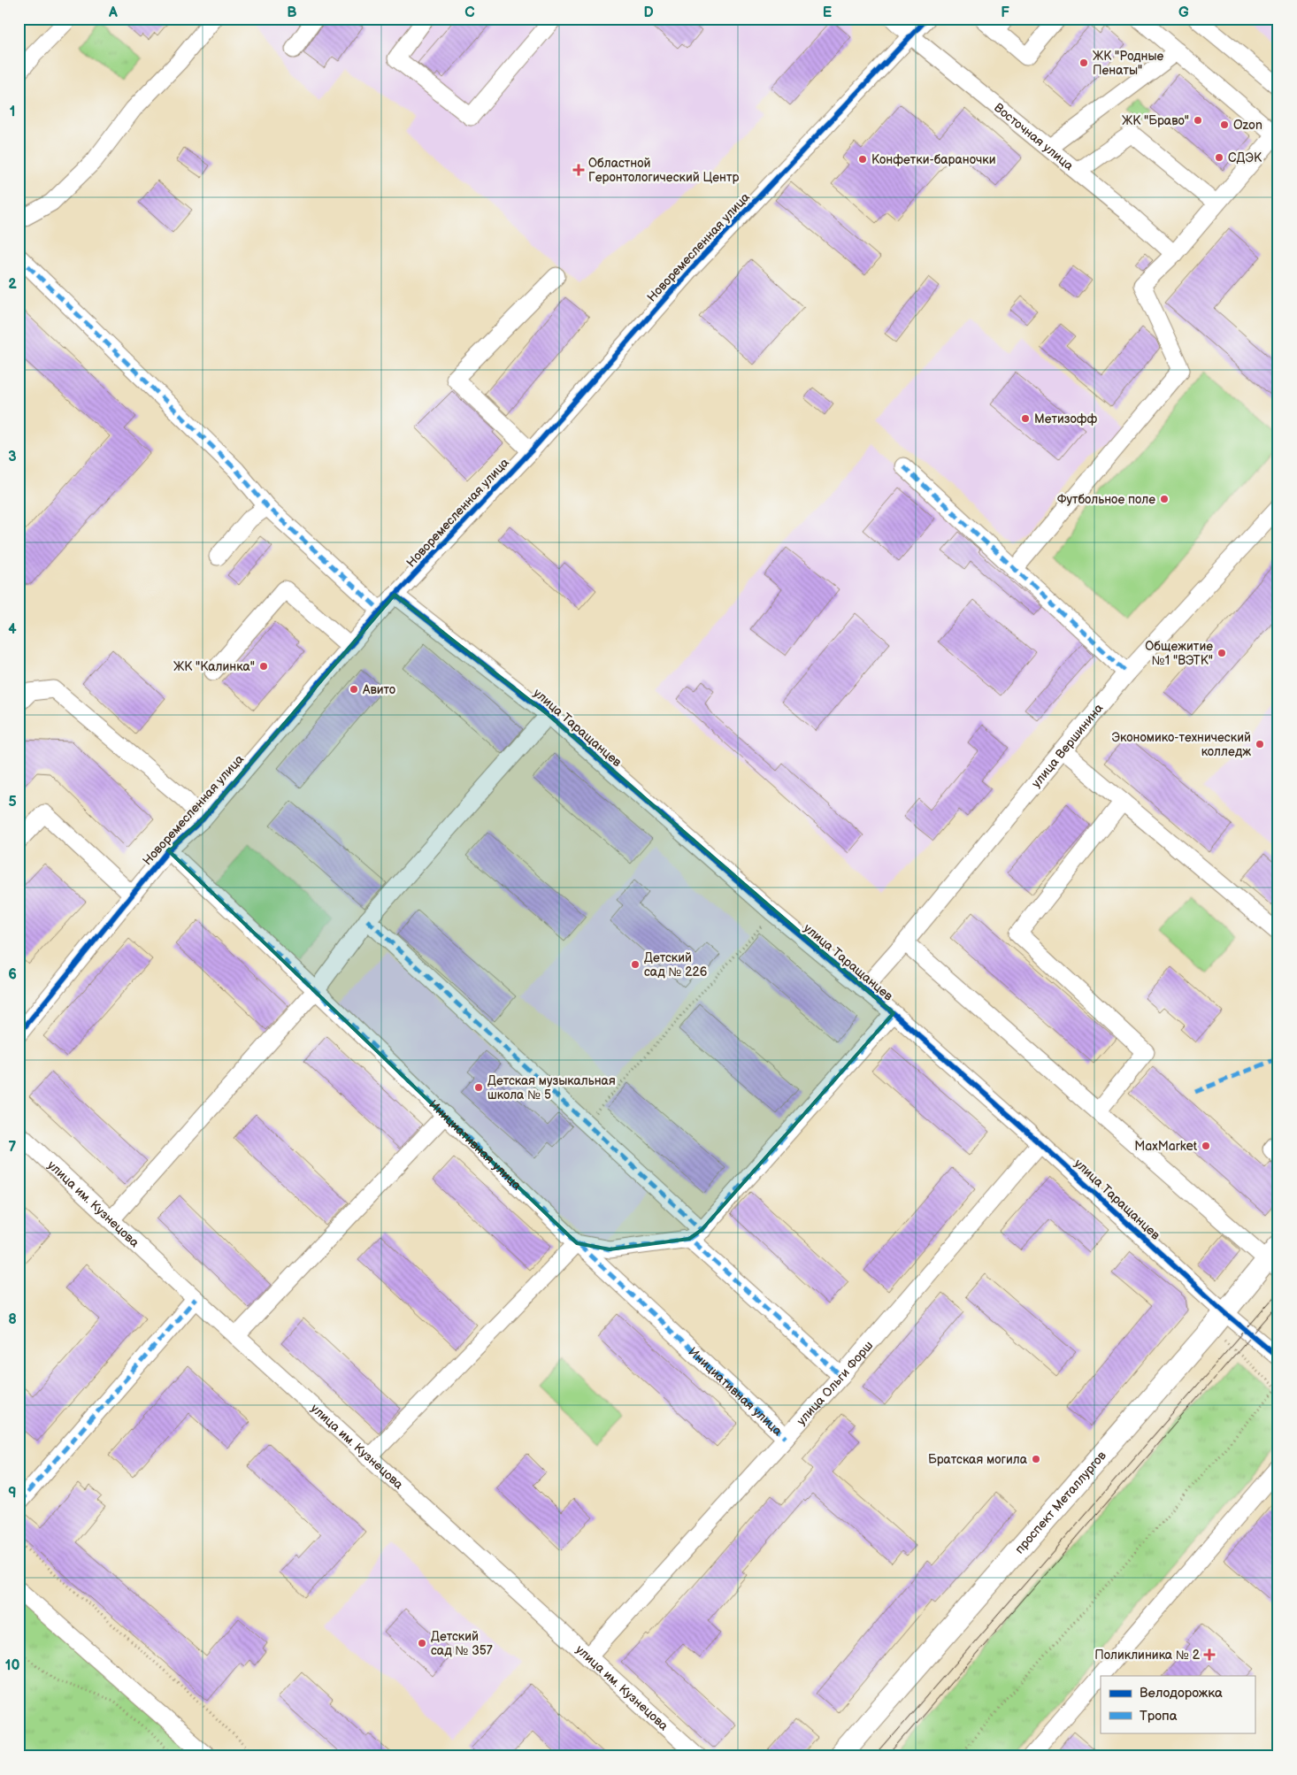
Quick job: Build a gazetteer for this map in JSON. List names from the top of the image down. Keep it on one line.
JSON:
{"streets":{"main road":["проспект Металлургов"],"street":["Восточная улица","Новоремесленная улица","улица Таращанцев","улица Вершинина","Инициативная улица","улица им. Кузнецова","улица Ольги Форш"]},"crossings":[["Восточная улица","Новоремесленная улица"],["Новоремесленная улица","улица Таращанцев"],["Новоремесленная улица","Инициативная улица"],["улица Таращанцев","улица Вершинина"],["улица Таращанцев","улица Ольги Форш"],["улица Таращанцев","проспект Металлургов"],["Инициативная улица","улица Ольги Форш"],["улица им. Кузнецова","улица Ольги Форш"]],"places":{"other":["ЖК \"Родные Пенаты\"","ЖК \"Браво\"","Ozon","СДЭК","Конфетки-бараночки","Метизофф","Футбольное поле","Общежитие №1 \"ВЭТК\"","ЖК \"Калинка\"","Авито","Экономико-технический колледж","Детский сад № 226","Детская музыкальная школа № 5","MaxMarket","Братская могила","Детский сад № 357"],"health":["Областной Геронтологический Центр","Поликлиника № 2"]},"legend":["Велодорожка","Тропа"],"grid":{"columns":["A","B","C","D","E","F","G"],"rows":["1","2","3","4","5","6","7","8","9","10"]}}
